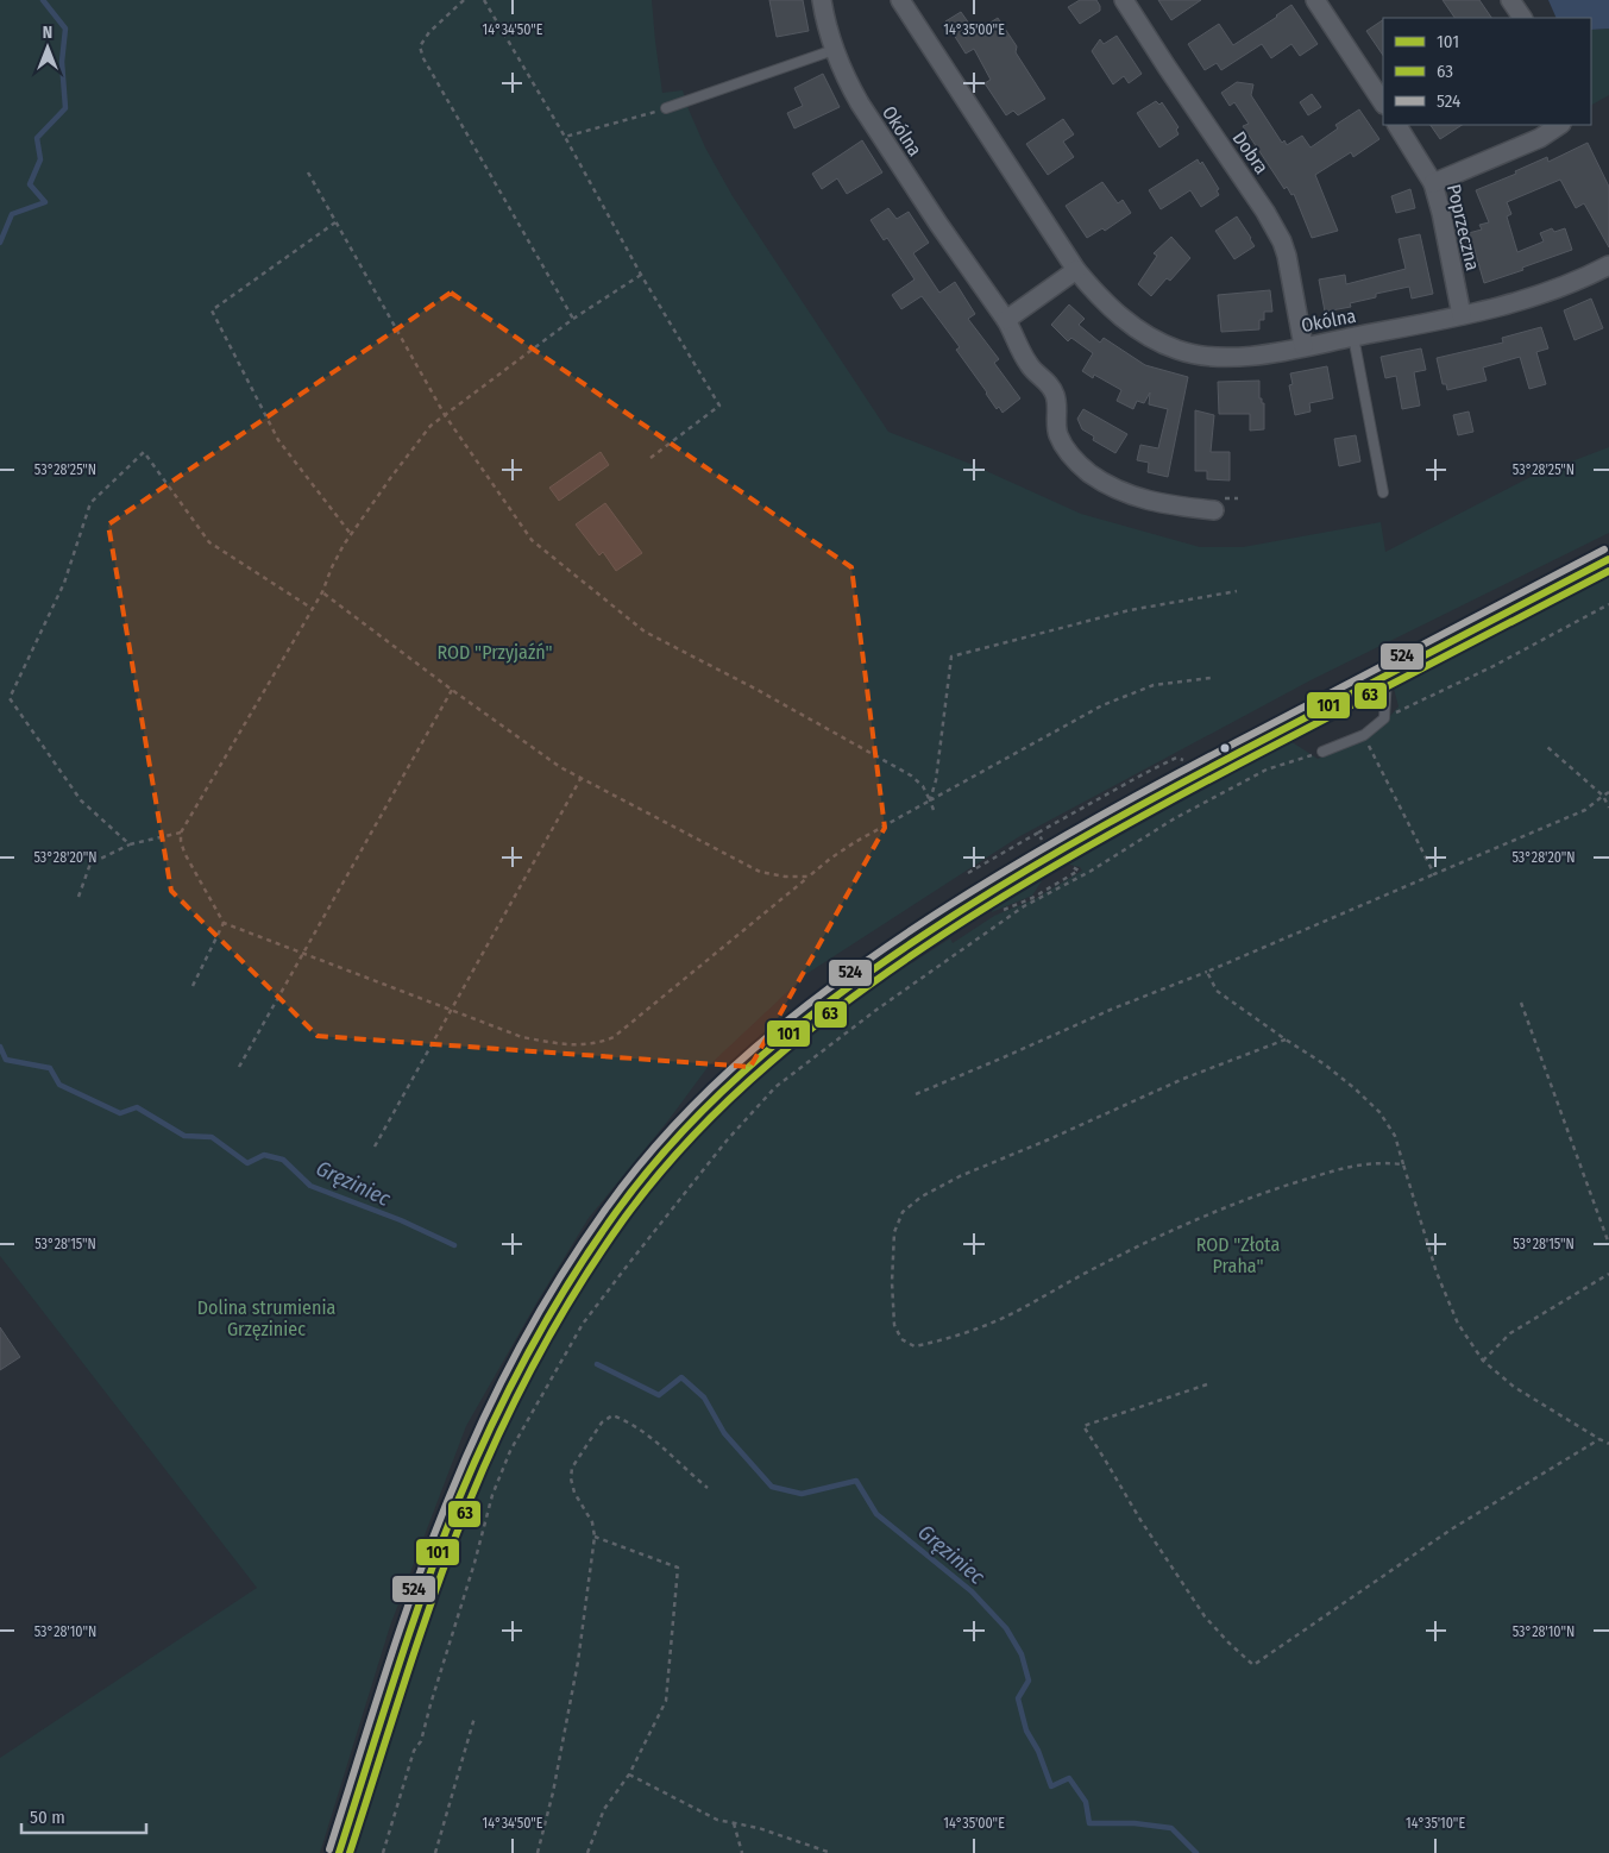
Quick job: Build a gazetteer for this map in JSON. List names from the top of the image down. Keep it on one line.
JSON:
{"streets":{"street":["Okólna","Dobra","Poprzeczna"]},"crossings":[["Okólna","Dobra"],["Okólna","Poprzeczna"]],"water":["Gręziniec"],"parks":["ROD \"Przyjaźń\"","ROD \"Złota Praha\"","Dolina strumienia Grzęziniec"],"lines":["transit line 524","transit line 101","transit line 63"],"legend":["101","63","524"],"scale_bar":"50 m","north":"top","coordinates":["14°34'50\"E","14°35'00\"E","53°28'25\"N","53°28'20\"N","53°28'15\"N","53°28'10\"N","14°35'10\"E"]}
